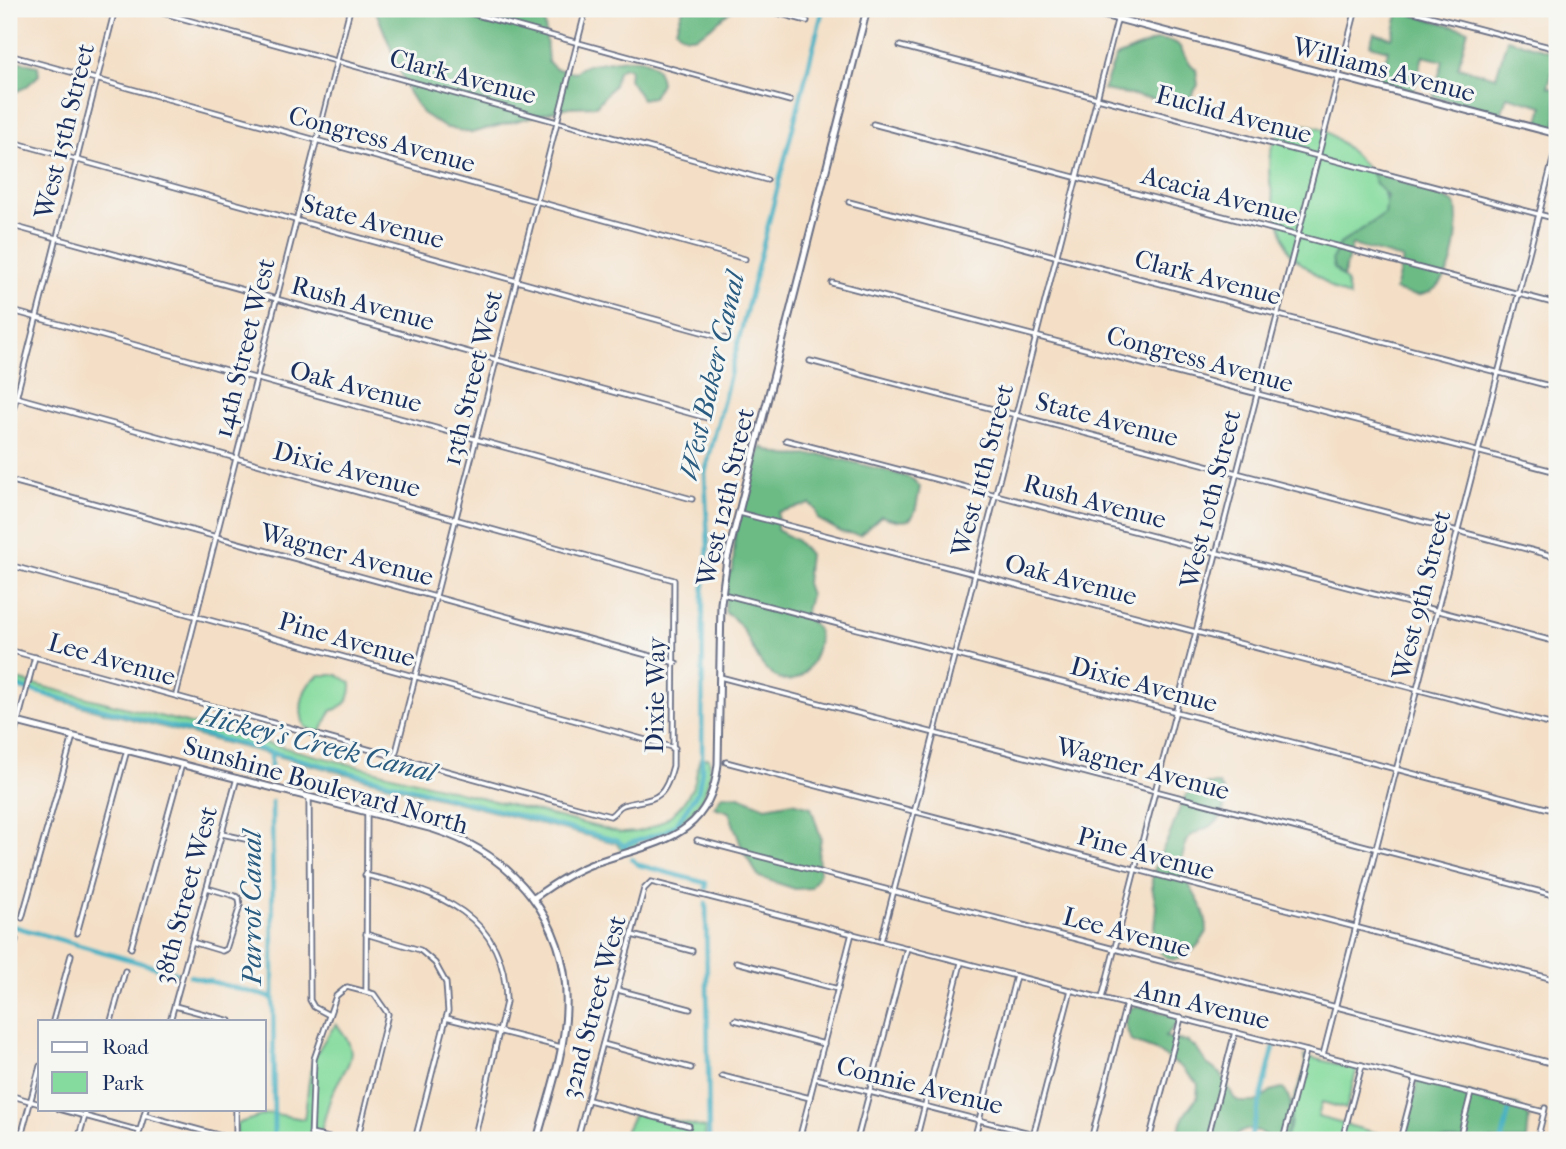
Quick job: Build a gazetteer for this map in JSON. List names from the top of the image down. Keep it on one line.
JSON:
{"streets":{"street":["Williams Avenue","Clark Avenue","Euclid Avenue","West 15th Street","Congress Avenue","Acacia Avenue","State Avenue","Rush Avenue","14th Street West","13th Street West","Oak Avenue","Dixie Avenue","West 11th Street","West 12th Street","West 10th Street","Wagner Avenue","West 9th Street","Pine Avenue","Lee Avenue","Dixie Way","Sunshine Boulevard North","38th Street West","Ann Avenue","32nd Street West","Connie Avenue"]},"crossings":[["Williams Avenue","West 11th Street"],["Williams Avenue","West 10th Street"],["Clark Avenue","14th Street West"],["Clark Avenue","13th Street West"],["Clark Avenue","West 11th Street"],["Clark Avenue","West 10th Street"],["Clark Avenue","West 9th Street"],["Euclid Avenue","West 11th Street"],["Euclid Avenue","West 10th Street"],["Euclid Avenue","West 9th Street"],["West 15th Street","Congress Avenue"],["West 15th Street","State Avenue"],["West 15th Street","Rush Avenue"],["West 15th Street","Oak Avenue"],["West 15th Street","Dixie Avenue"],["Congress Avenue","14th Street West"],["Congress Avenue","13th Street West"],["Congress Avenue","West 11th Street"],["Congress Avenue","West 10th Street"],["Congress Avenue","West 9th Street"],["Acacia Avenue","West 11th Street"],["Acacia Avenue","West 10th Street"],["Acacia Avenue","West 9th Street"],["State Avenue","14th Street West"],["State Avenue","13th Street West"],["State Avenue","West 11th Street"],["State Avenue","West 10th Street"],["State Avenue","West 9th Street"],["Rush Avenue","14th Street West"],["Rush Avenue","13th Street West"],["Rush Avenue","West 11th Street"],["Rush Avenue","West 10th Street"],["Rush Avenue","West 9th Street"],["14th Street West","Oak Avenue"],["14th Street West","Dixie Avenue"],["14th Street West","Wagner Avenue"],["14th Street West","Pine Avenue"],["14th Street West","Lee Avenue"],["13th Street West","Oak Avenue"],["13th Street West","Dixie Avenue"],["13th Street West","Wagner Avenue"],["13th Street West","Pine Avenue"],["13th Street West","Lee Avenue"],["Oak Avenue","West 11th Street"],["Oak Avenue","West 12th Street"],["Oak Avenue","West 10th Street"],["Oak Avenue","West 9th Street"],["Dixie Avenue","West 11th Street"],["Dixie Avenue","West 12th Street"],["Dixie Avenue","West 10th Street"],["Dixie Avenue","West 9th Street"],["Dixie Avenue","Dixie Way"],["West 11th Street","Wagner Avenue"],["West 11th Street","Pine Avenue"],["West 11th Street","Lee Avenue"],["West 11th Street","Ann Avenue"],["West 12th Street","Wagner Avenue"],["West 12th Street","Sunshine Boulevard North"],["West 10th Street","Wagner Avenue"],["West 10th Street","Pine Avenue"],["West 10th Street","Lee Avenue"],["West 10th Street","Ann Avenue"],["Wagner Avenue","West 9th Street"],["Wagner Avenue","Dixie Way"],["West 9th Street","Pine Avenue"],["West 9th Street","Lee Avenue"],["West 9th Street","Ann Avenue"],["Pine Avenue","Dixie Way"],["Lee Avenue","Dixie Way"],["Sunshine Boulevard North","38th Street West"],["Ann Avenue","32nd Street West"]],"water":["West Baker Canal","Hickey's Creek Canal","Parrot Canal"],"legend":["Road","Park"]}
